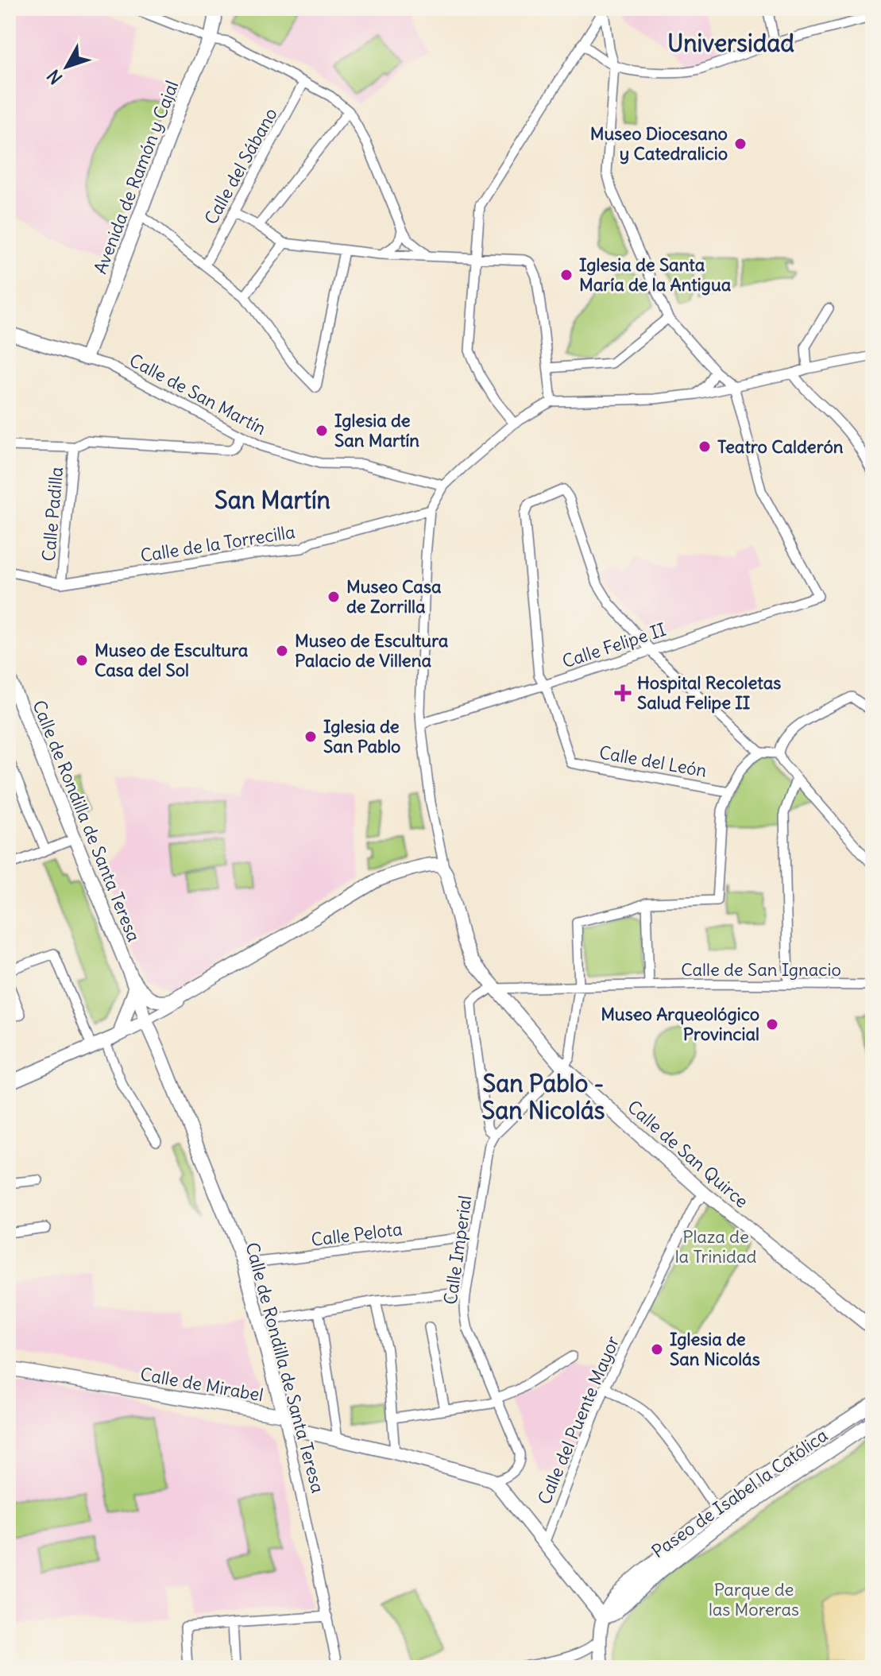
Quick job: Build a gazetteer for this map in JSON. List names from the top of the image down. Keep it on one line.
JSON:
{"streets":{"main road":["Avenida de Ramón y Cajal","Calle de Rondilla de Santa Teresa","Calle de San Quirce","Calle de Mirabel","Paseo de Isabel la Católica"],"street":["Calle del Sábano","Calle de San Martín","Calle Padilla","Calle de la Torrecilla","Calle Felipe II","Calle del León","Calle de San Ignacio","Calle Pelota","Calle Imperial","Calle del Puente Mayor"]},"crossings":[["Avenida de Ramón y Cajal","Calle de San Martín"],["Calle Padilla","Calle de la Torrecilla"],["Calle Felipe II","Calle del León"],["Calle de Rondilla de Santa Teresa","Calle Pelota"],["Calle de Rondilla de Santa Teresa","Calle de Mirabel"],["Calle de San Quirce","Calle Imperial"],["Calle de San Quirce","Calle del Puente Mayor"],["Calle Pelota","Calle Imperial"],["Calle Imperial","Calle de Mirabel"]],"districts":["Universidad","San Martín","San Pablo - San Nicolás"],"parks":["Plaza de la Trinidad","Parque de las Moreras"],"places":{"other":["Museo Diocesano y Catedralicio","Iglesia de Santa María de la Antigua","Iglesia de San Martín","Teatro Calderón","Museo Casa de Zorrilla","Museo de Escultura Palacio de Villena","Museo de Escultura Casa del Sol","Iglesia de San Pablo","Museo Arqueológico Provincial","Iglesia de San Nicolás"],"health":["Hospital Recoletas Salud Felipe II"]},"north":"bottom left"}
